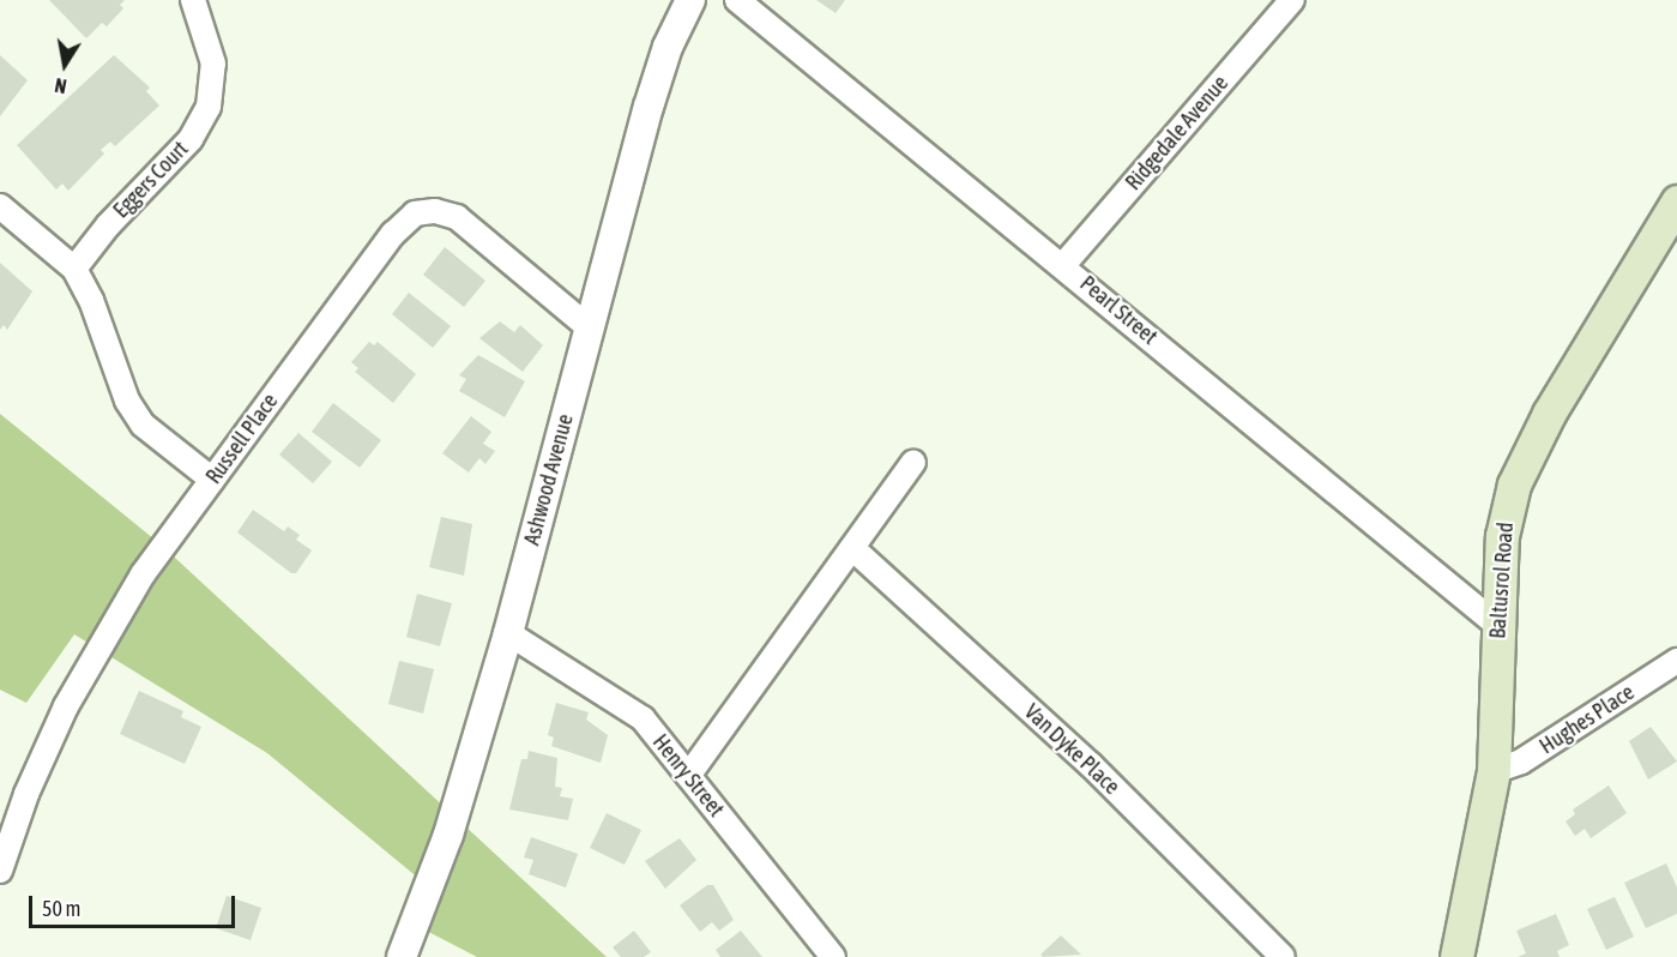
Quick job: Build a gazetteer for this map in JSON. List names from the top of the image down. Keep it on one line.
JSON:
{"streets":{"main road":["Baltusrol Road"],"street":["Ridgedale Avenue","Eggers Court","Pearl Street","Russell Place","Ashwood Avenue","Hughes Place","Van Dyke Place","Henry Street"]},"crossings":[["Ridgedale Avenue","Pearl Street"],["Pearl Street","Baltusrol Road"],["Russell Place","Ashwood Avenue"],["Ashwood Avenue","Henry Street"],["Baltusrol Road","Hughes Place"]],"scale_bar":"50 m","north":"bottom"}
